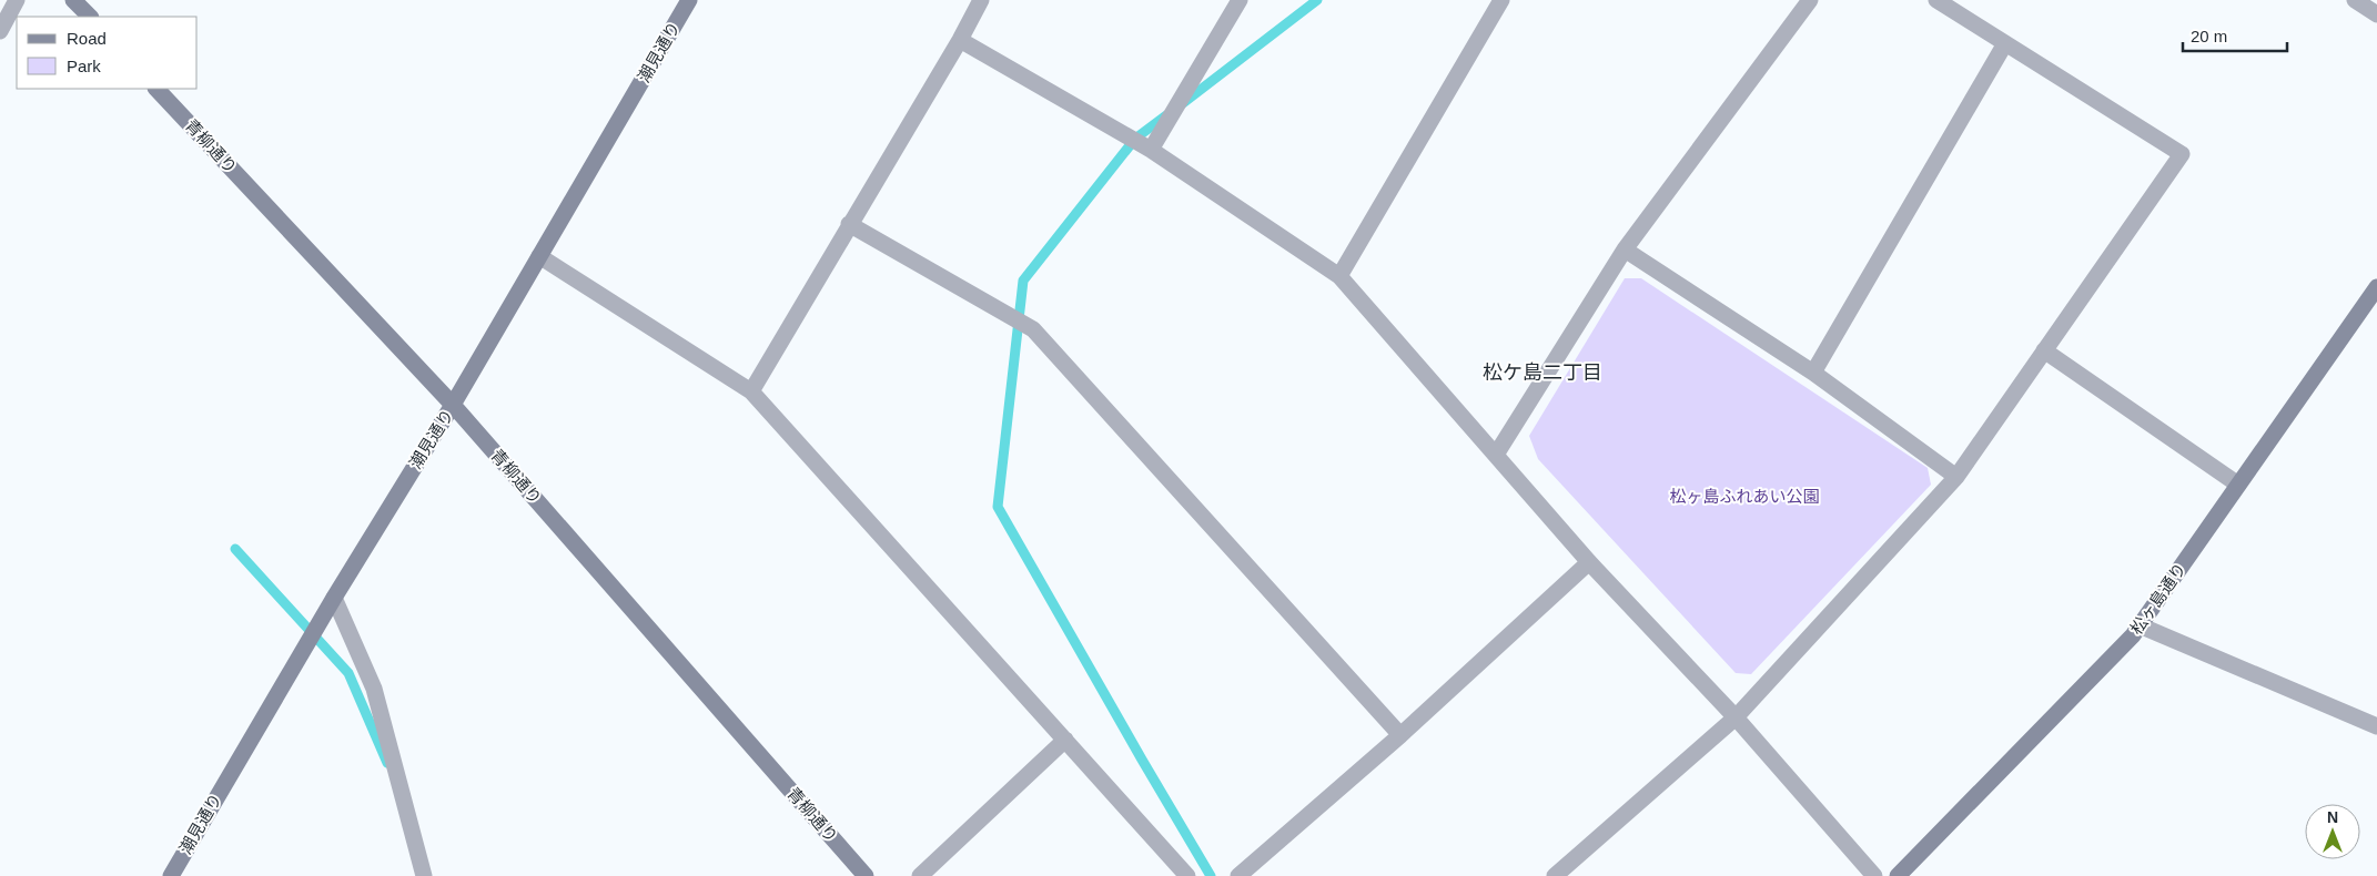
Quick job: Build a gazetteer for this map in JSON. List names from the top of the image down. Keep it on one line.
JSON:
{"streets":{"street":["潮見通り","青柳通り","松ヶ島通り"]},"crossings":[["潮見通り","青柳通り"]],"districts":["松ケ島二丁目"],"parks":["松ヶ島ふれあい公園"],"legend":["Road","Park"],"scale_bar":"20 m","north":"top"}
